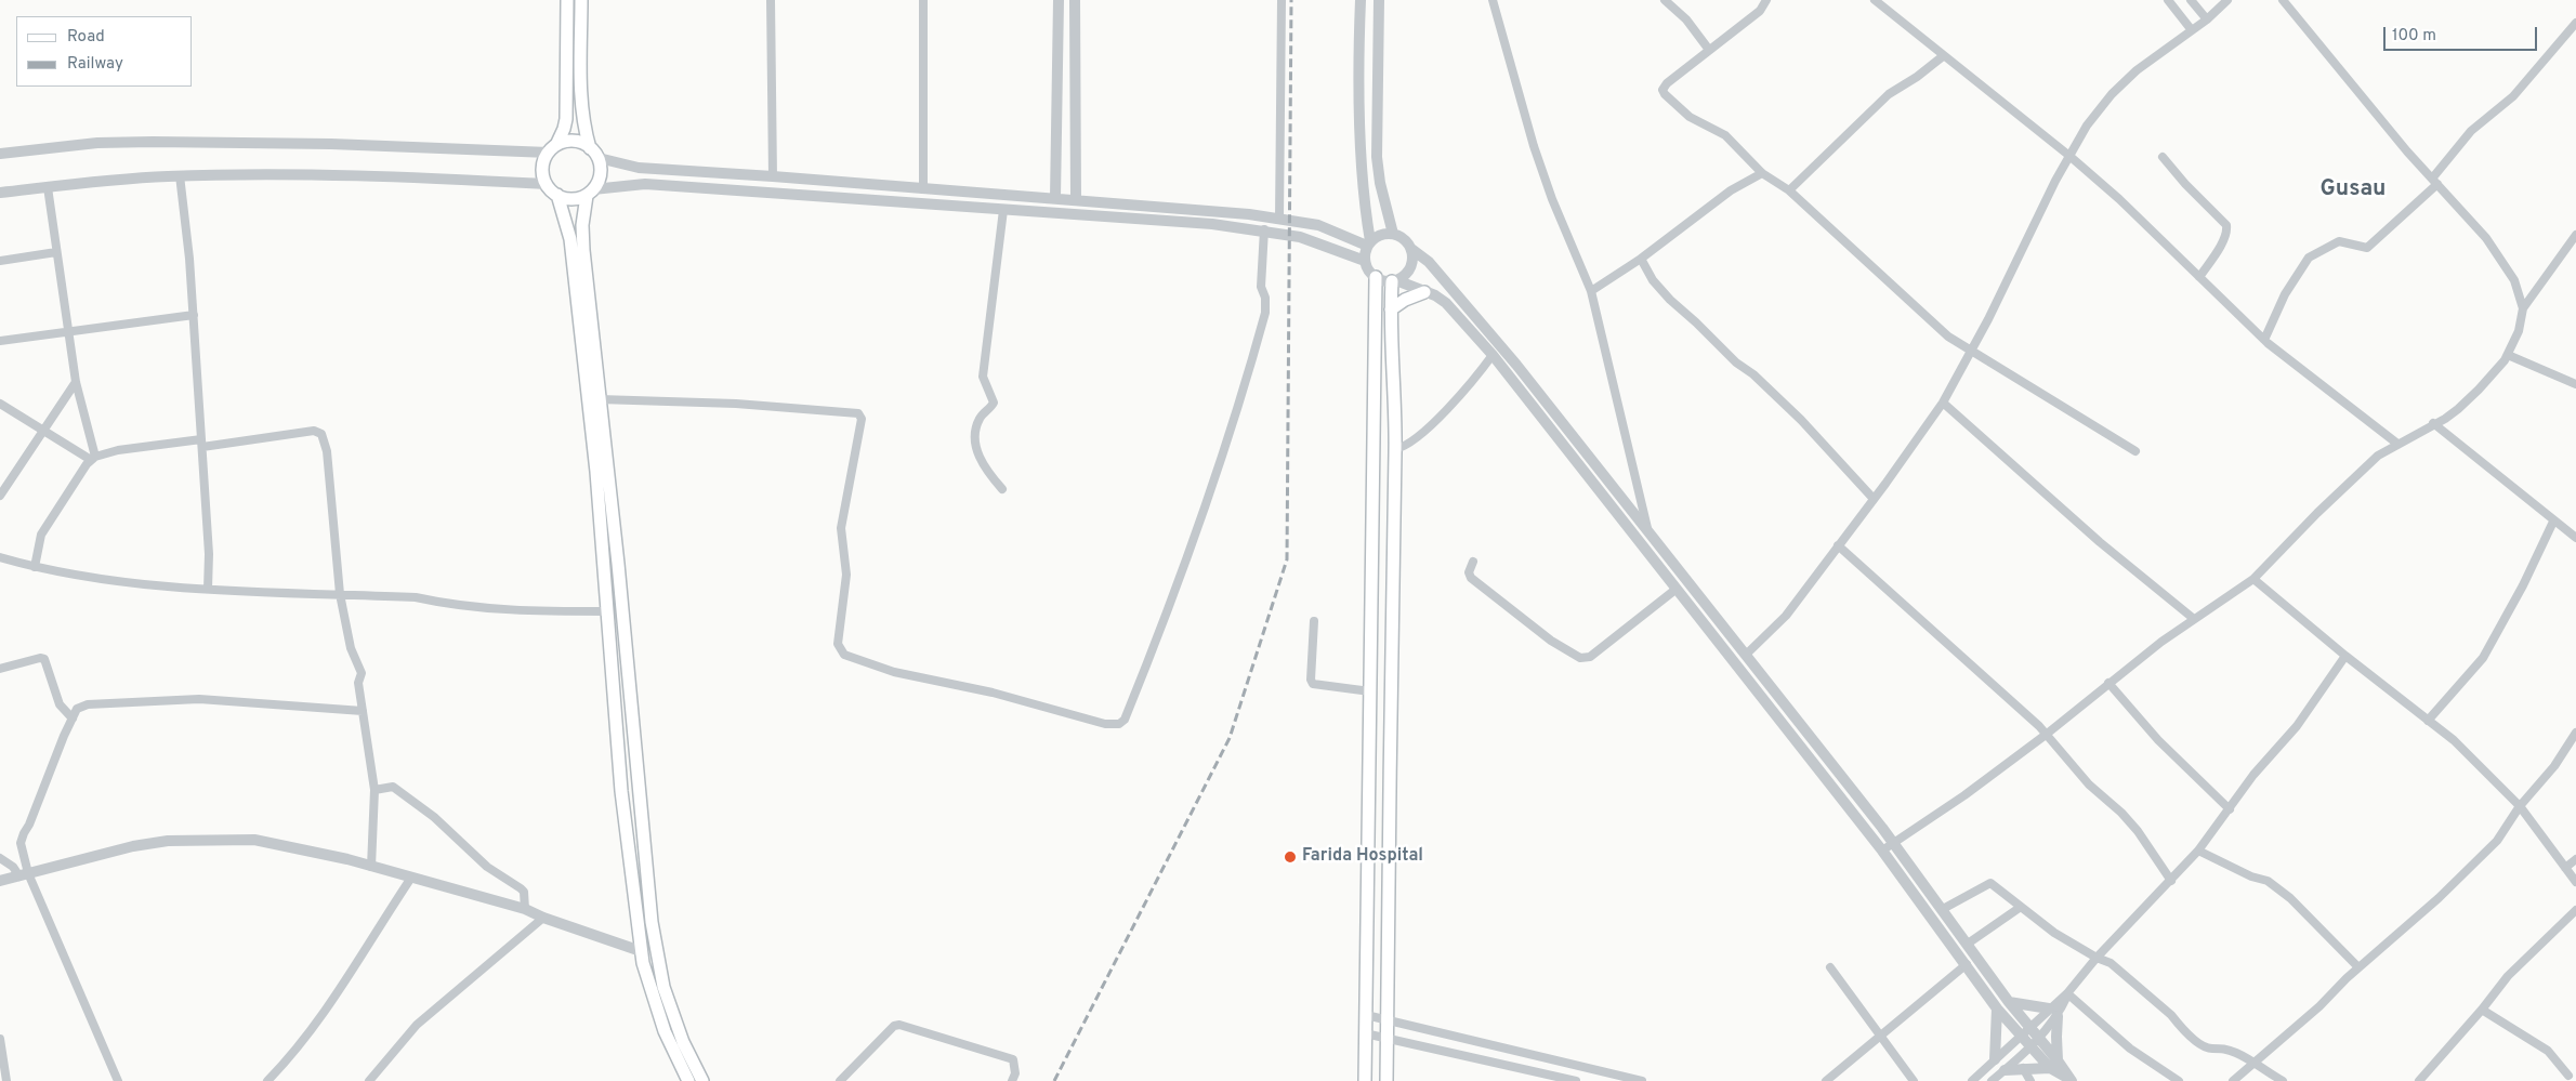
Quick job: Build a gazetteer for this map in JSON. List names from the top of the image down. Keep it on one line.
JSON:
{"districts":["Gusau"],"places":["Farida Hospital"],"legend":["Road","Railway"],"scale_bar":"100 m"}
